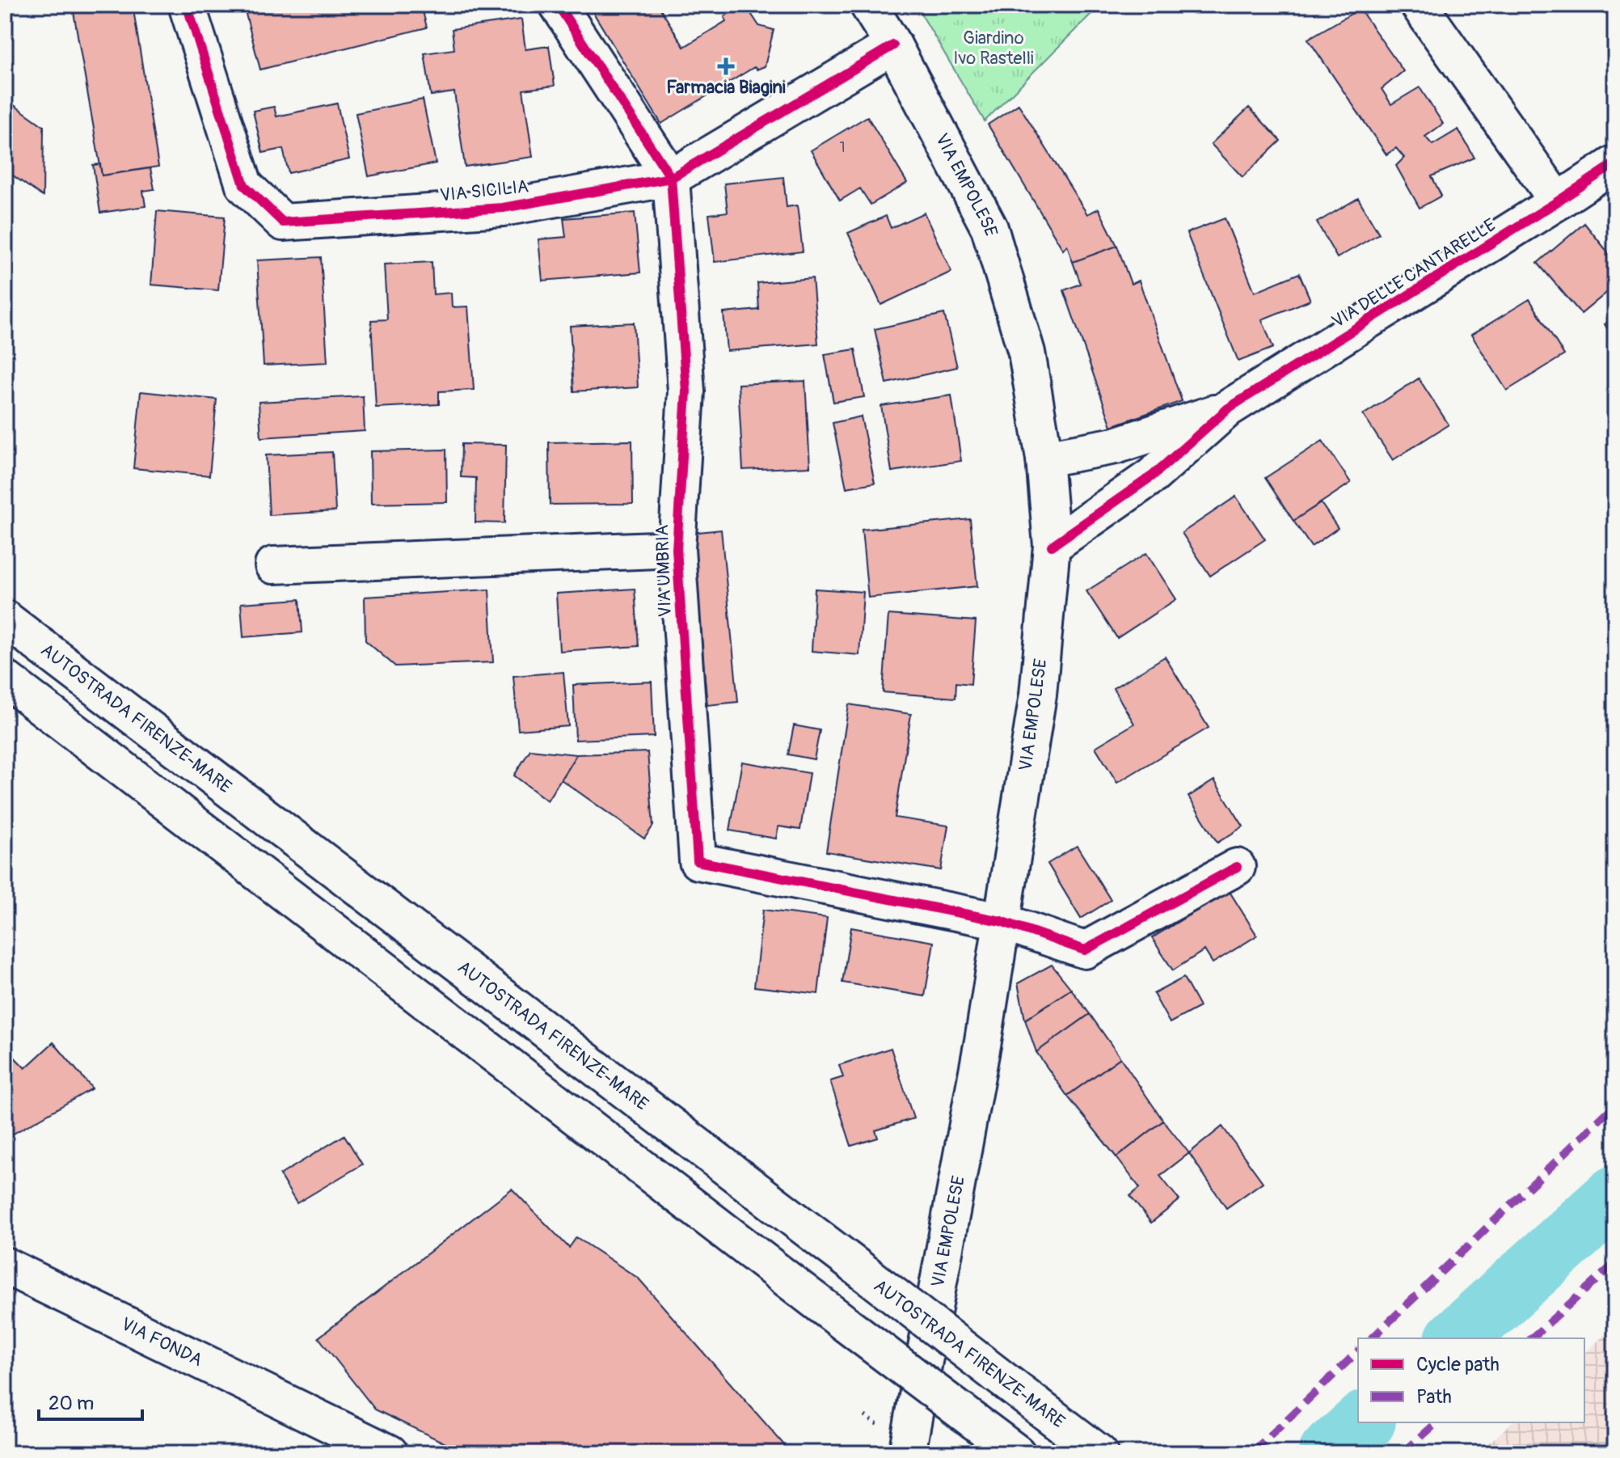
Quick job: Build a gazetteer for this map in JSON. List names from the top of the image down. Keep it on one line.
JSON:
{"streets":{"main road":["VIA EMPOLESE","VIA SICILIA","VIA DELLE CANTARELLE","VIA UMBRIA","AUTOSTRADA FIRENZE-MARE","VIA FONDA"]},"crossings":[["VIA EMPOLESE","VIA SICILIA"],["VIA EMPOLESE","VIA UMBRIA"],["VIA SICILIA","VIA UMBRIA"]],"parks":["Giardino Ivo Rastelli"],"places":{"health":["Farmacia Biagini"]},"house_numbers":["1"],"legend":["Cycle path","Path"],"scale_bar":"20 m"}
